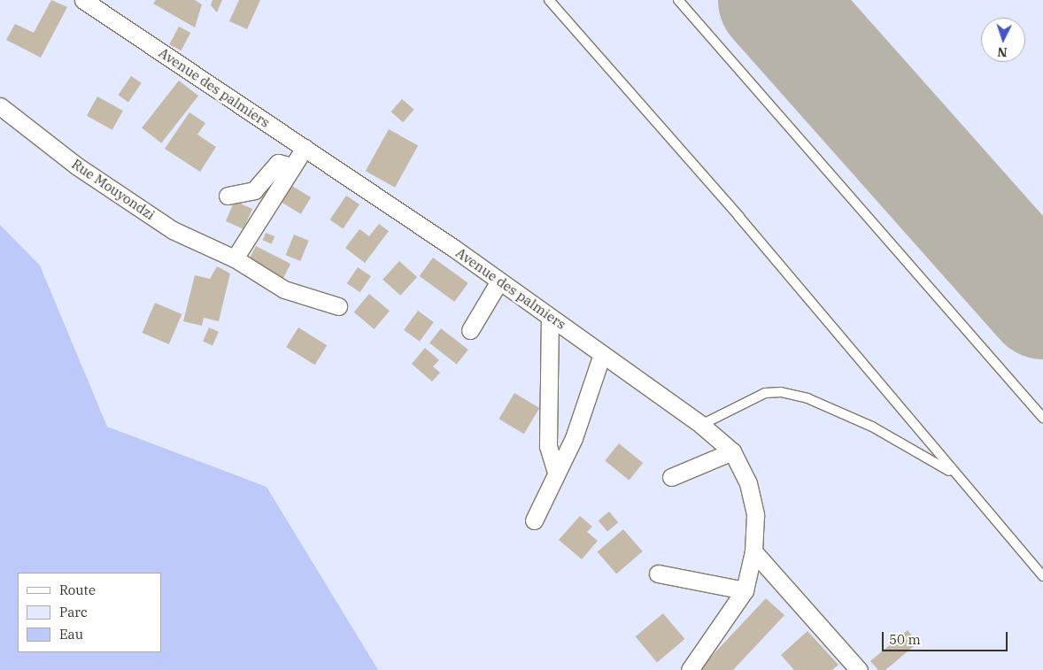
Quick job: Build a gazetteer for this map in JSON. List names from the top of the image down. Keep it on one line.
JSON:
{"streets":{"street":["Avenue des palmiers","Rue Mouyondzi"]},"legend":["Route","Parc","Eau"],"scale_bar":"50 m","north":"bottom"}
